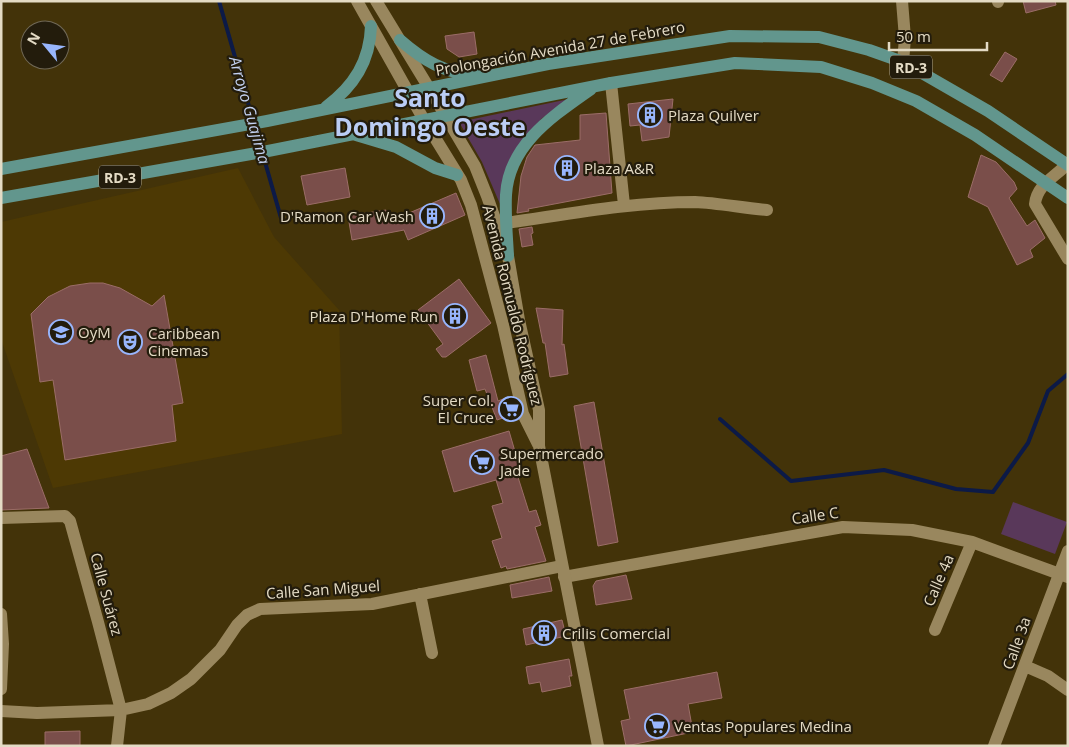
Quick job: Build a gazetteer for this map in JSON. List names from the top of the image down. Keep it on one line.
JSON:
{"streets":{"main road":["Prolongación Avenida 27 de Febrero","RD-3"],"street":["Avenida Romualdo Rodríguez","Calle C","Calle 4a","Calle San Miguel","Calle Suárez","Calle 3a"]},"crossings":[["Prolongación Avenida 27 de Febrero","Avenida Romualdo Rodríguez"],["RD-3","Avenida Romualdo Rodríguez"],["Avenida Romualdo Rodríguez","Calle C"],["Avenida Romualdo Rodríguez","Calle San Miguel"],["Calle C","Calle 4a"],["Calle C","Calle San Miguel"],["Calle C","Calle 3a"],["Calle San Miguel","Calle Suárez"]],"districts":["Santo Domingo Oeste"],"water":["Arroyo Guajima"],"places":{"building":["Plaza Quilver","Plaza A&R","D'Ramon Car Wash","Plaza D'Home Run","Crilis Comercial"],"school or university":["OyM"],"theatre":["Caribbean Cinemas"],"supermarket":["Super Col. El Cruce","Supermercado Jade","Ventas Populares Medina"]},"scale_bar":"50 m","north":"top left"}
